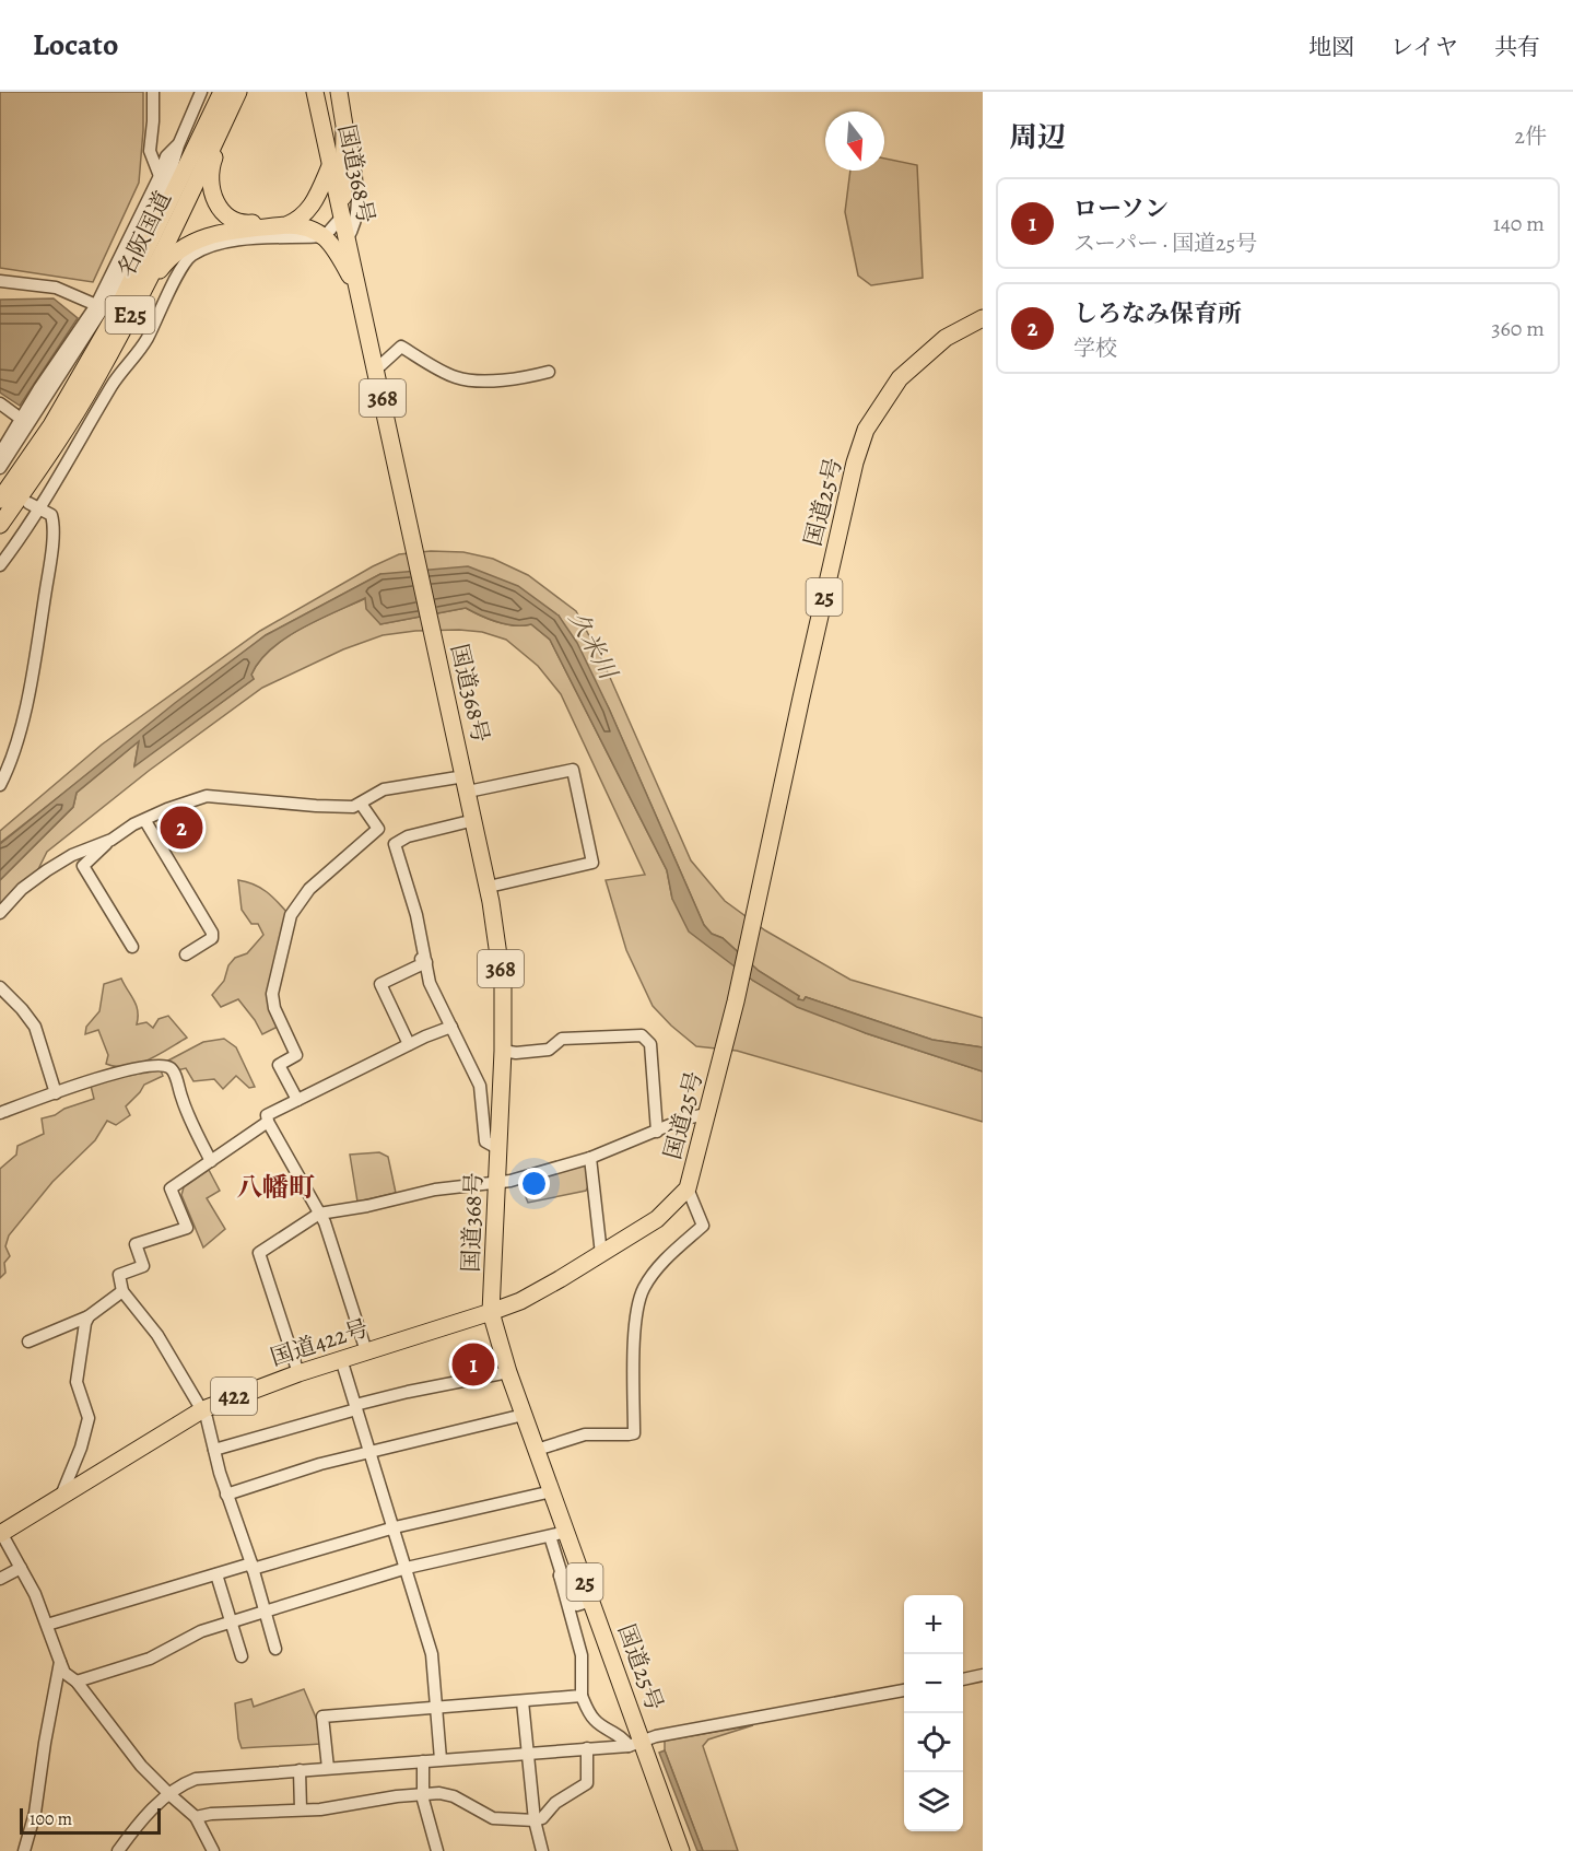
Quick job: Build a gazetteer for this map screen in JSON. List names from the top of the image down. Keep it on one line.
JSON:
{"streets":{"highway":["国道368号","名阪国道","E25","368","国道25号","25","国道422号","422"]},"crossings":[["国道368号","国道25号"],["国道368号","国道422号"],["国道25号","国道422号"]],"districts":["八幡町"],"water":["久米川"],"scale_bar":"100 m","north":"bottom","page":{"header":"Locato","nav":["地図","レイヤ","共有"],"heading":["周辺","2件"],"list":[{"mark":"1","name":"ローソン","note":"スーパー · 国道25号","value":"140 m"},{"mark":"2","name":"しろなみ保育所","note":"学校","value":"360 m"}],"pins":["2","1"],"map_buttons":["+","−"],"scale":"100 m"}}
